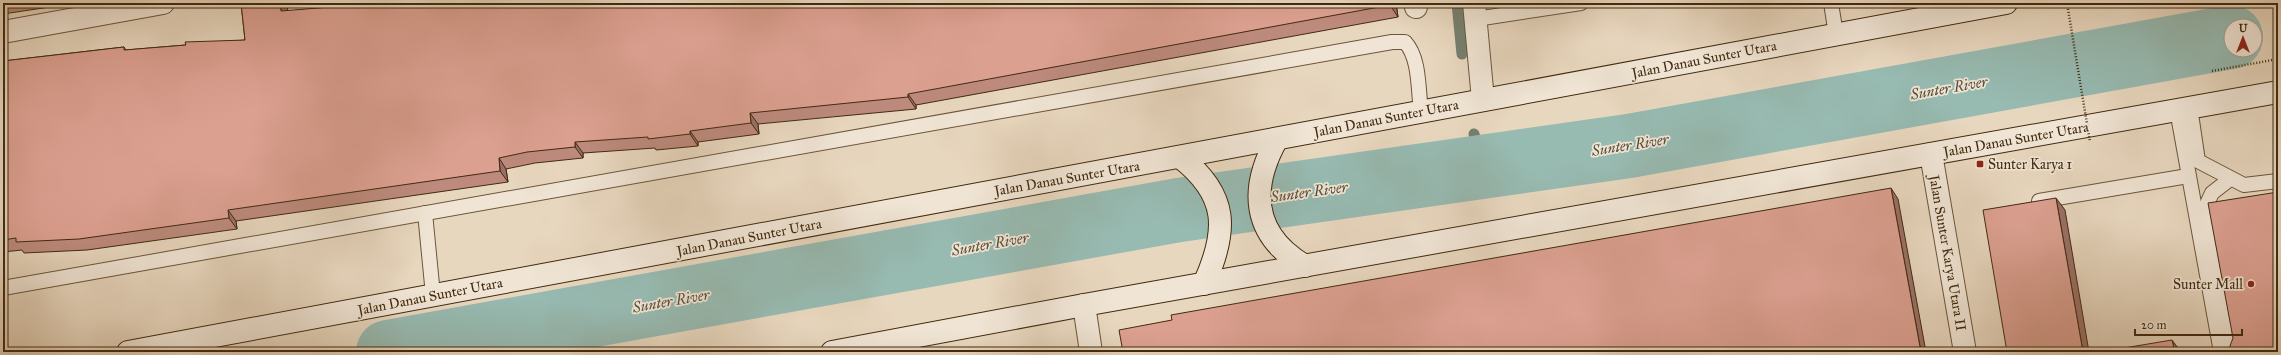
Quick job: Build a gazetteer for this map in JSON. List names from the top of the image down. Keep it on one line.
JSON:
{"streets":{"main road":["Jalan Danau Sunter Utara","Jalan Sunter Karya Utara II"]},"crossings":[["Jalan Danau Sunter Utara","Jalan Sunter Karya Utara II"]],"water":["Sunter River"],"places":{"transit":["Sunter Karya 1"],"other":["Sunter Mall"]},"scale_bar":"20 m","north":"top"}
